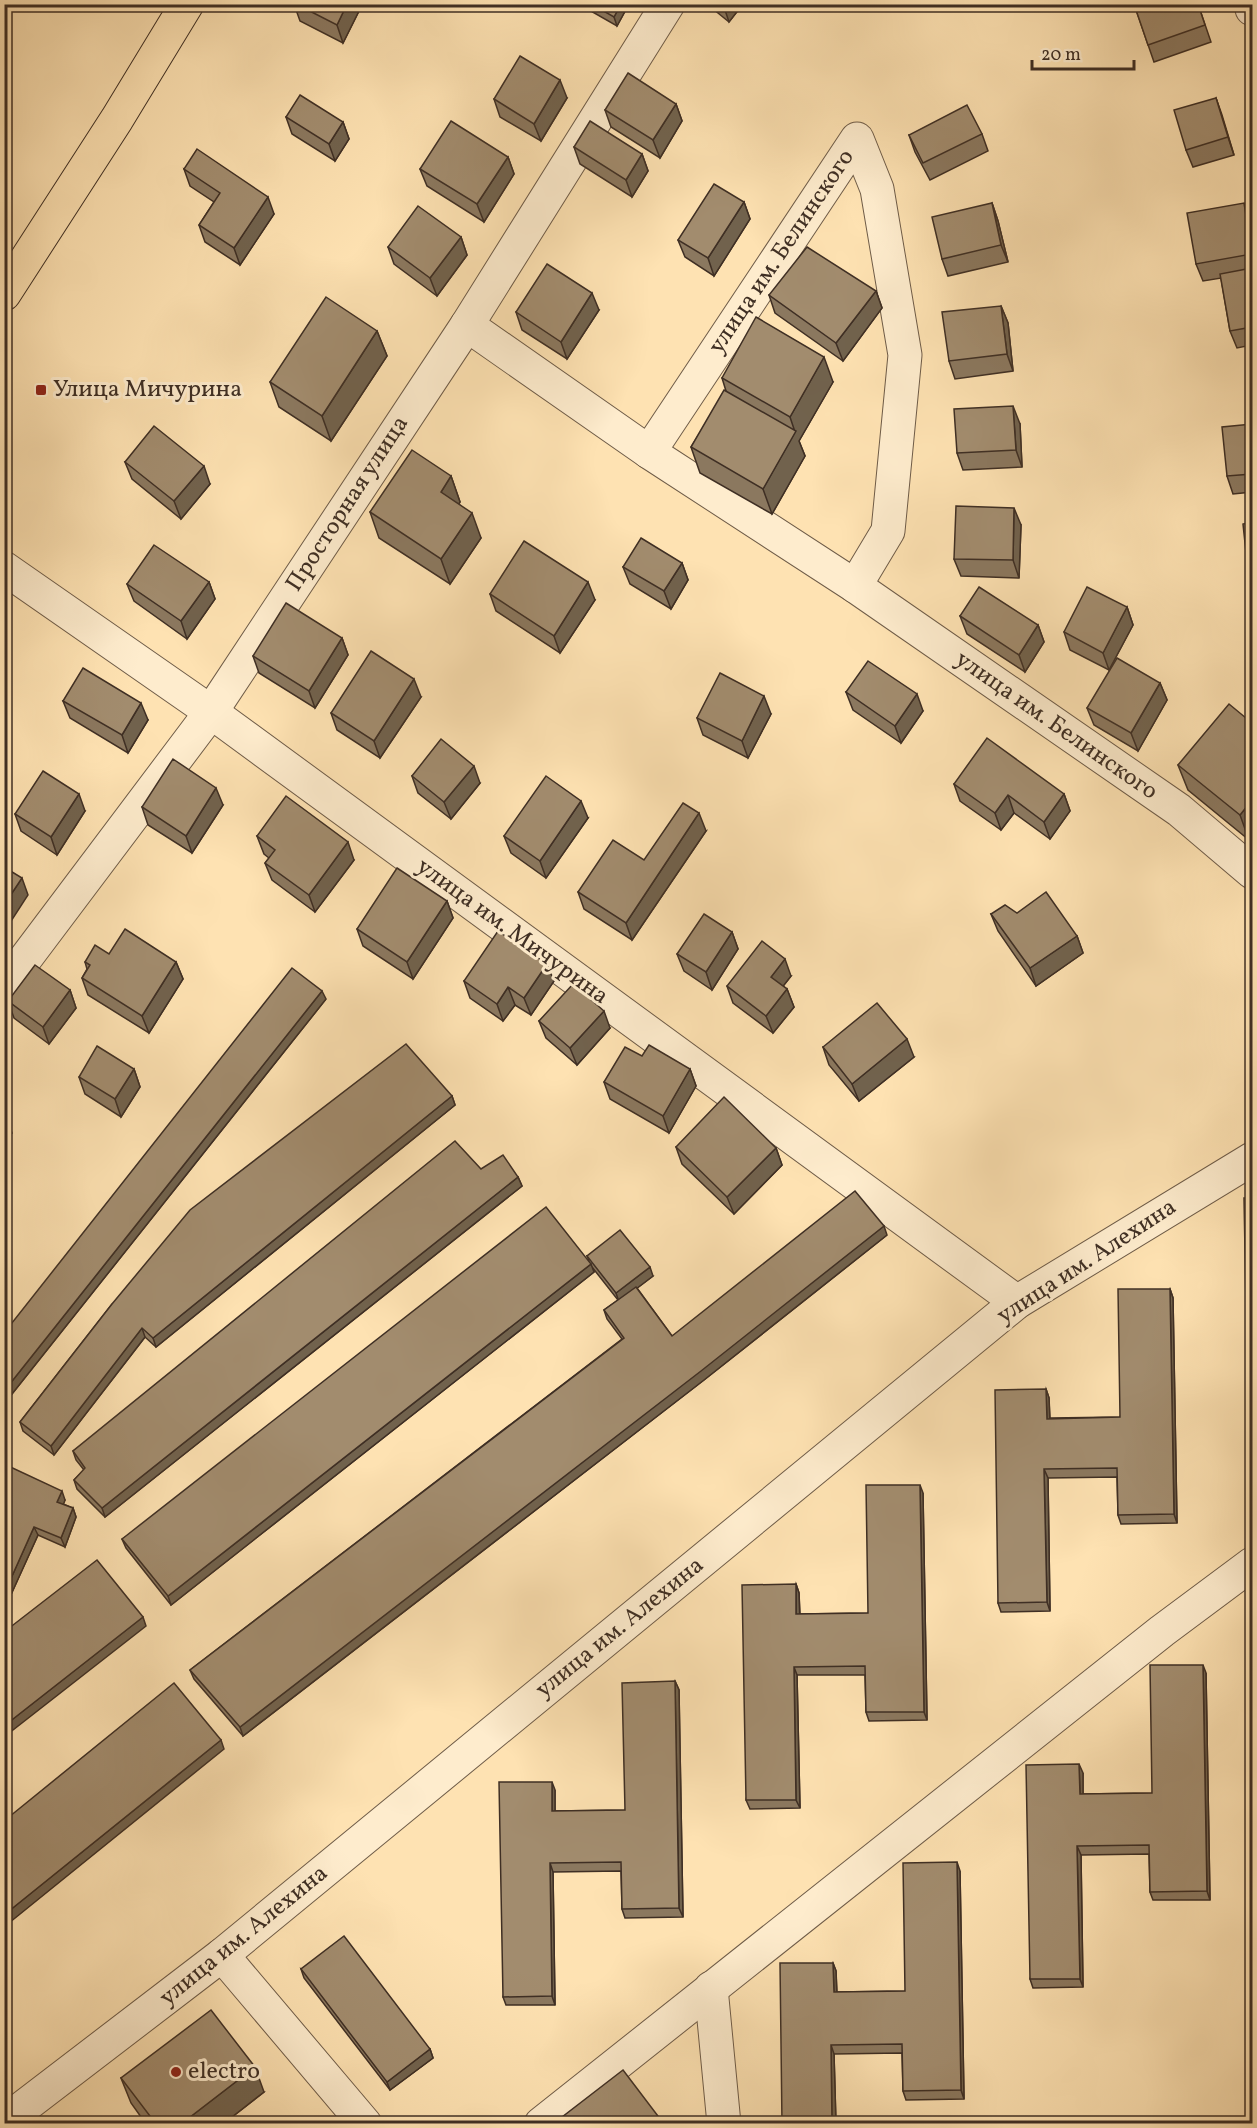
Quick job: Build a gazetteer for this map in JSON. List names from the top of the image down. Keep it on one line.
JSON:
{"streets":{"street":["улица им. Белинского","Просторная улица","улица им. Мичурина","улица им. Алехина"]},"crossings":[["улица им. Белинского","Просторная улица"],["Просторная улица","улица им. Мичурина"],["улица им. Мичурина","улица им. Алехина"]],"places":{"transit":["Улица Мичурина"],"other":["electro"]},"scale_bar":"20 m"}
